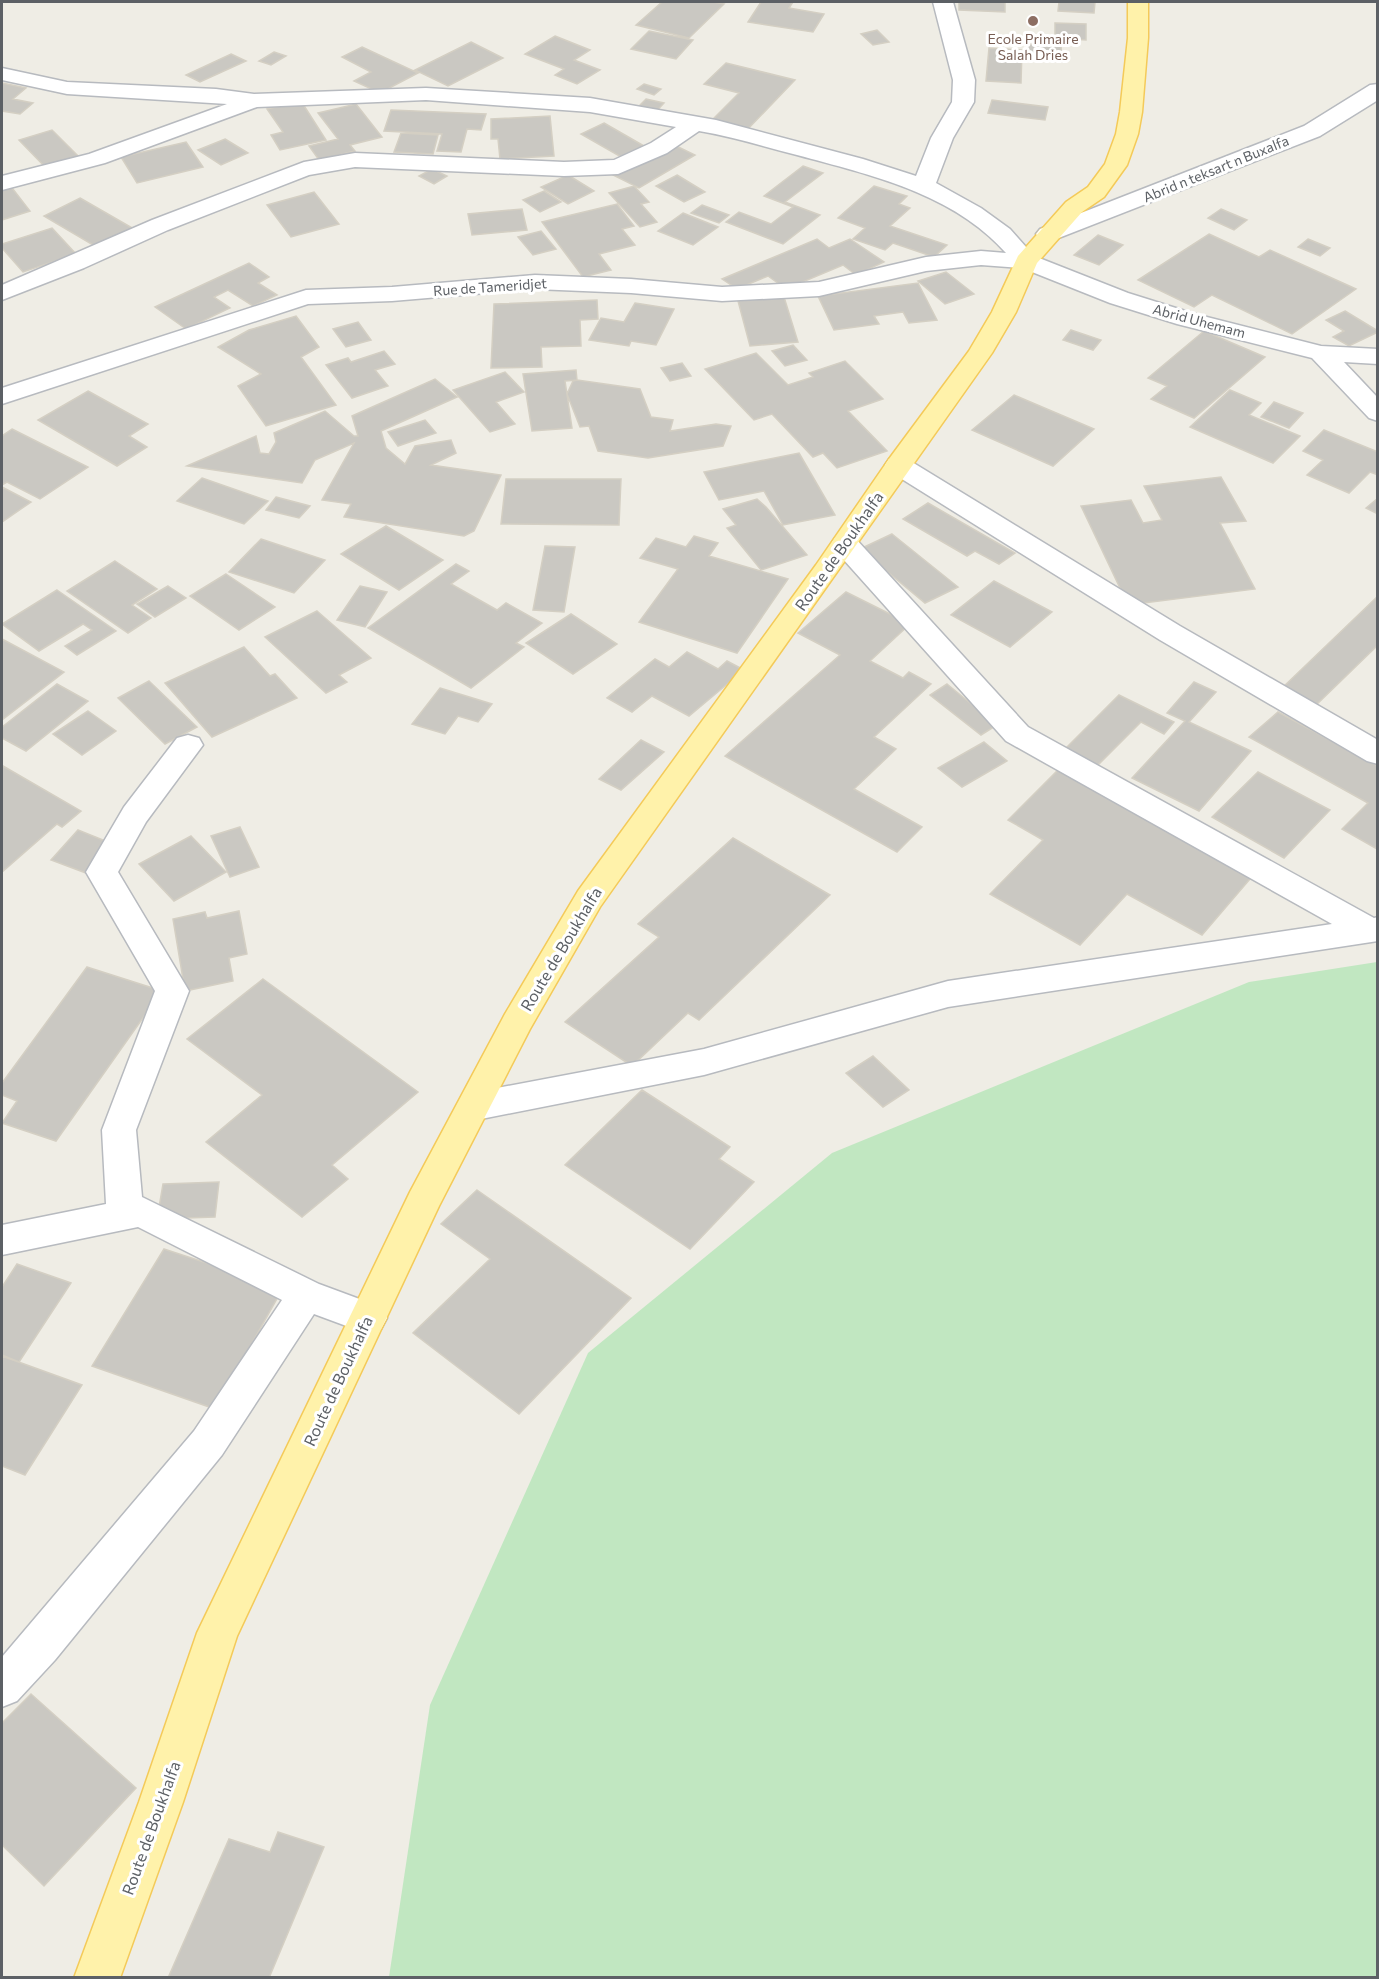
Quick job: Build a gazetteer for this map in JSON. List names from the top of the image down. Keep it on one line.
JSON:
{"streets":{"main road":["Route de Boukhalfa"],"street":["Abrid n teksart n Buxalfa","Rue de Tameridjet","Abrid Uhemam"]},"crossings":[["Abrid n teksart n Buxalfa","Route de Boukhalfa"],["Rue de Tameridjet","Abrid Uhemam"],["Rue de Tameridjet","Route de Boukhalfa"],["Abrid Uhemam","Route de Boukhalfa"]],"places":["Ecole Primaire Salah Dries"]}
